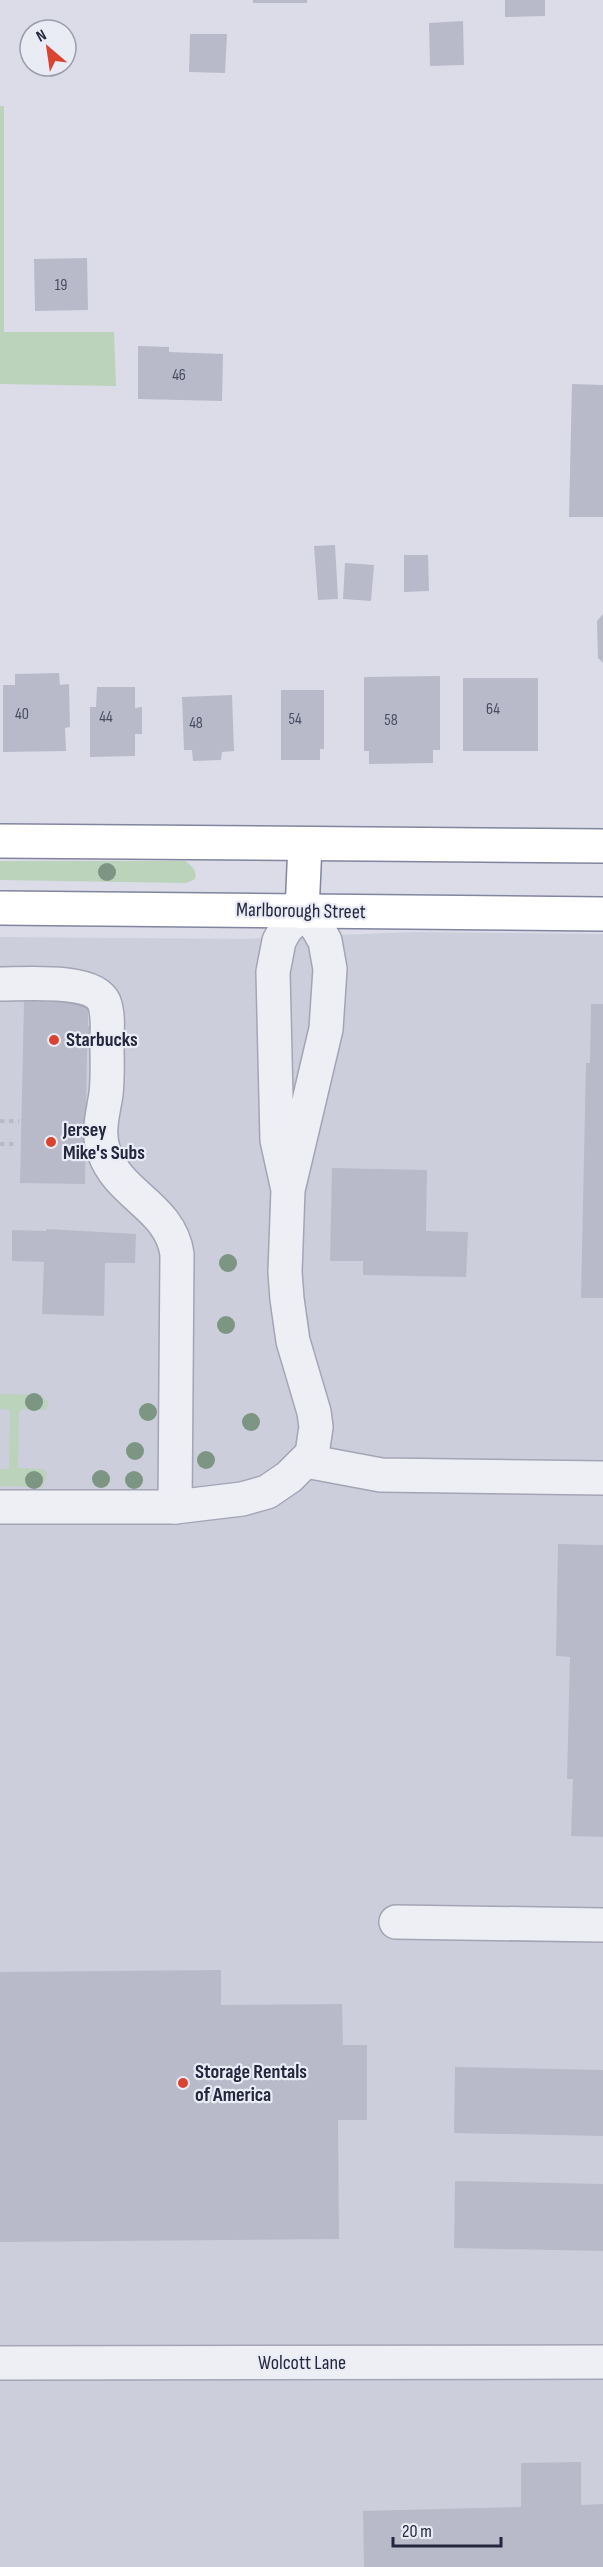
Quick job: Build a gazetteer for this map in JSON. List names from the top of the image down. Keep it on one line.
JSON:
{"streets":{"highway":["Marlborough Street"],"street":["Wolcott Lane"]},"places":["Starbucks","Jersey Mike's Subs","Storage Rentals of America"],"house_numbers":["19","46","64","40","44","54","58","48"],"scale_bar":"20 m","north":"top left"}
